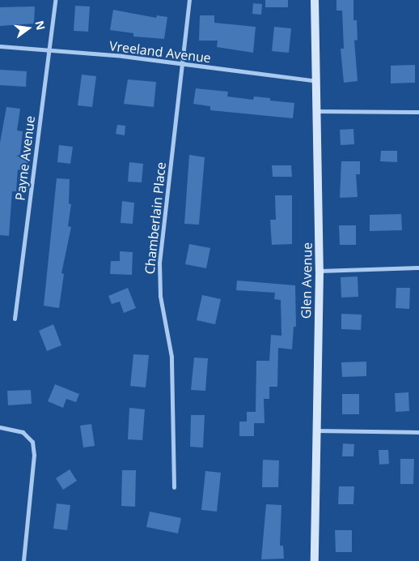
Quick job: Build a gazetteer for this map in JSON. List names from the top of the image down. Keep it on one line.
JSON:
{"streets":{"street":["Vreeland Avenue","Payne Avenue","Chamberlain Place","Glen Avenue"]},"crossings":[["Vreeland Avenue","Payne Avenue"],["Vreeland Avenue","Chamberlain Place"],["Vreeland Avenue","Glen Avenue"]],"north":"right"}
